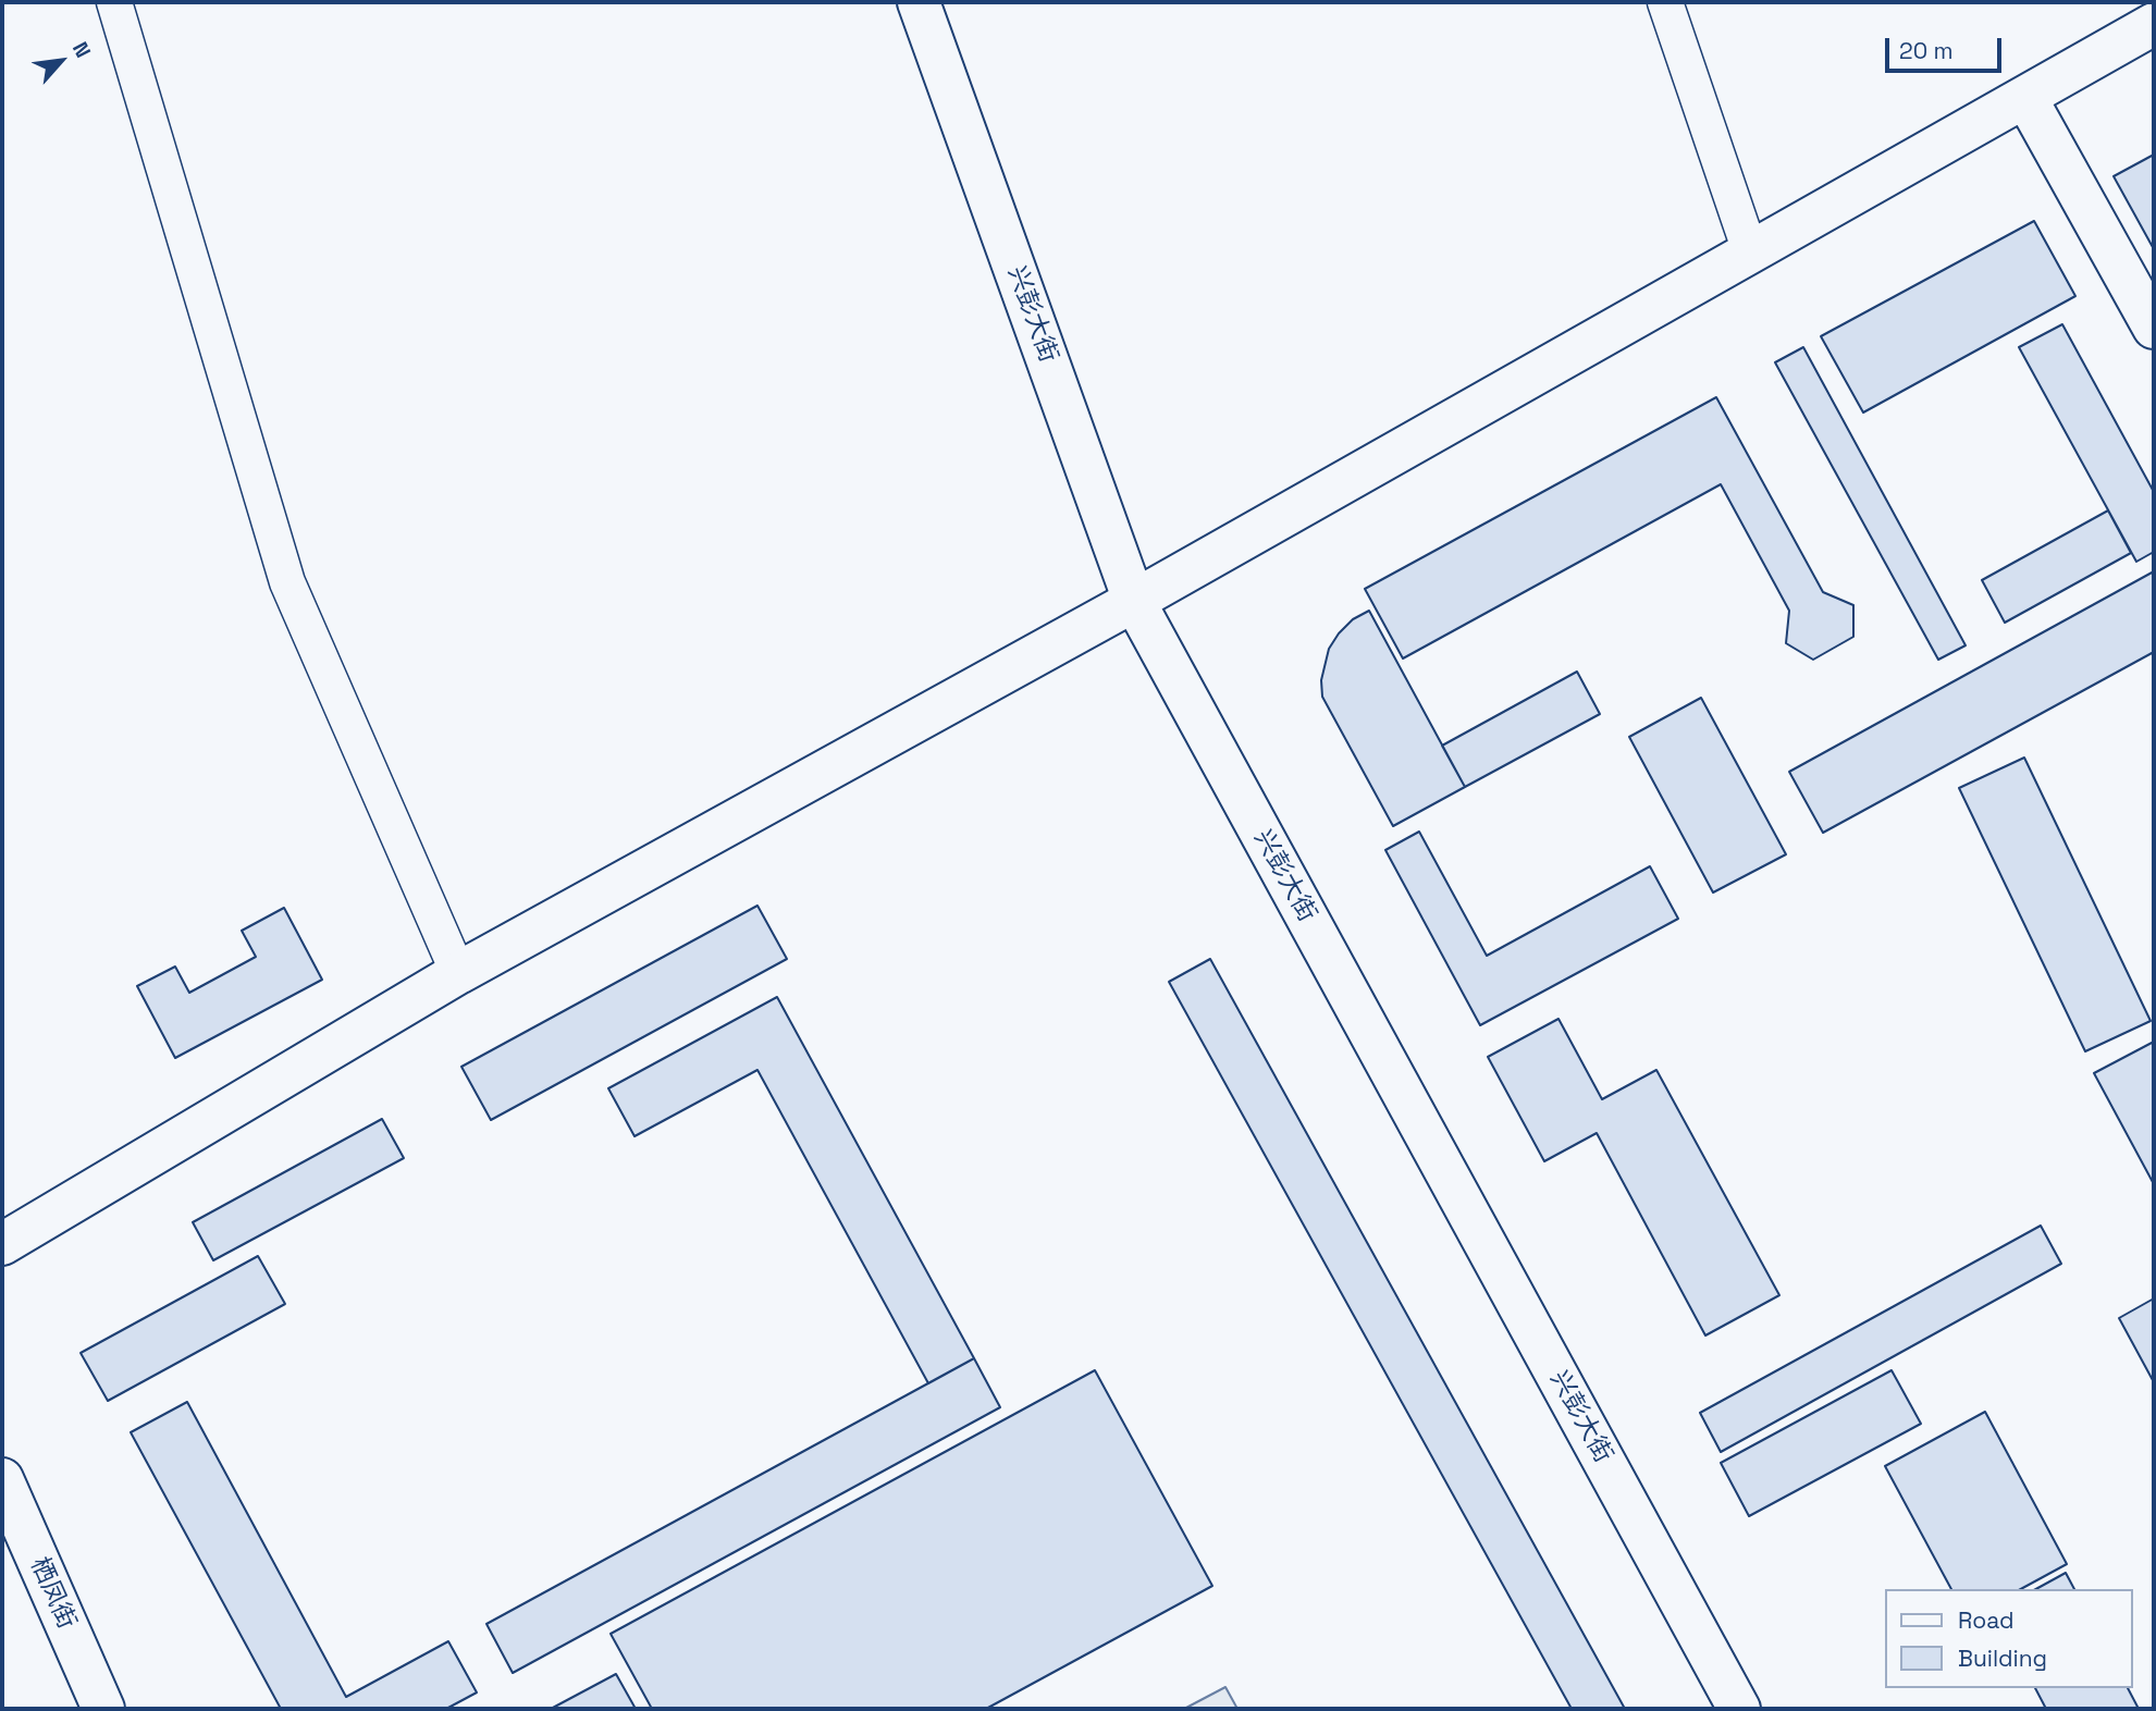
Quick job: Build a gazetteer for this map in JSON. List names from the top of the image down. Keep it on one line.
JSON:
{"streets":{"main road":["兴彭大街","栖凤街"]},"legend":["Road","Building"],"scale_bar":"20 m","north":"top right"}
